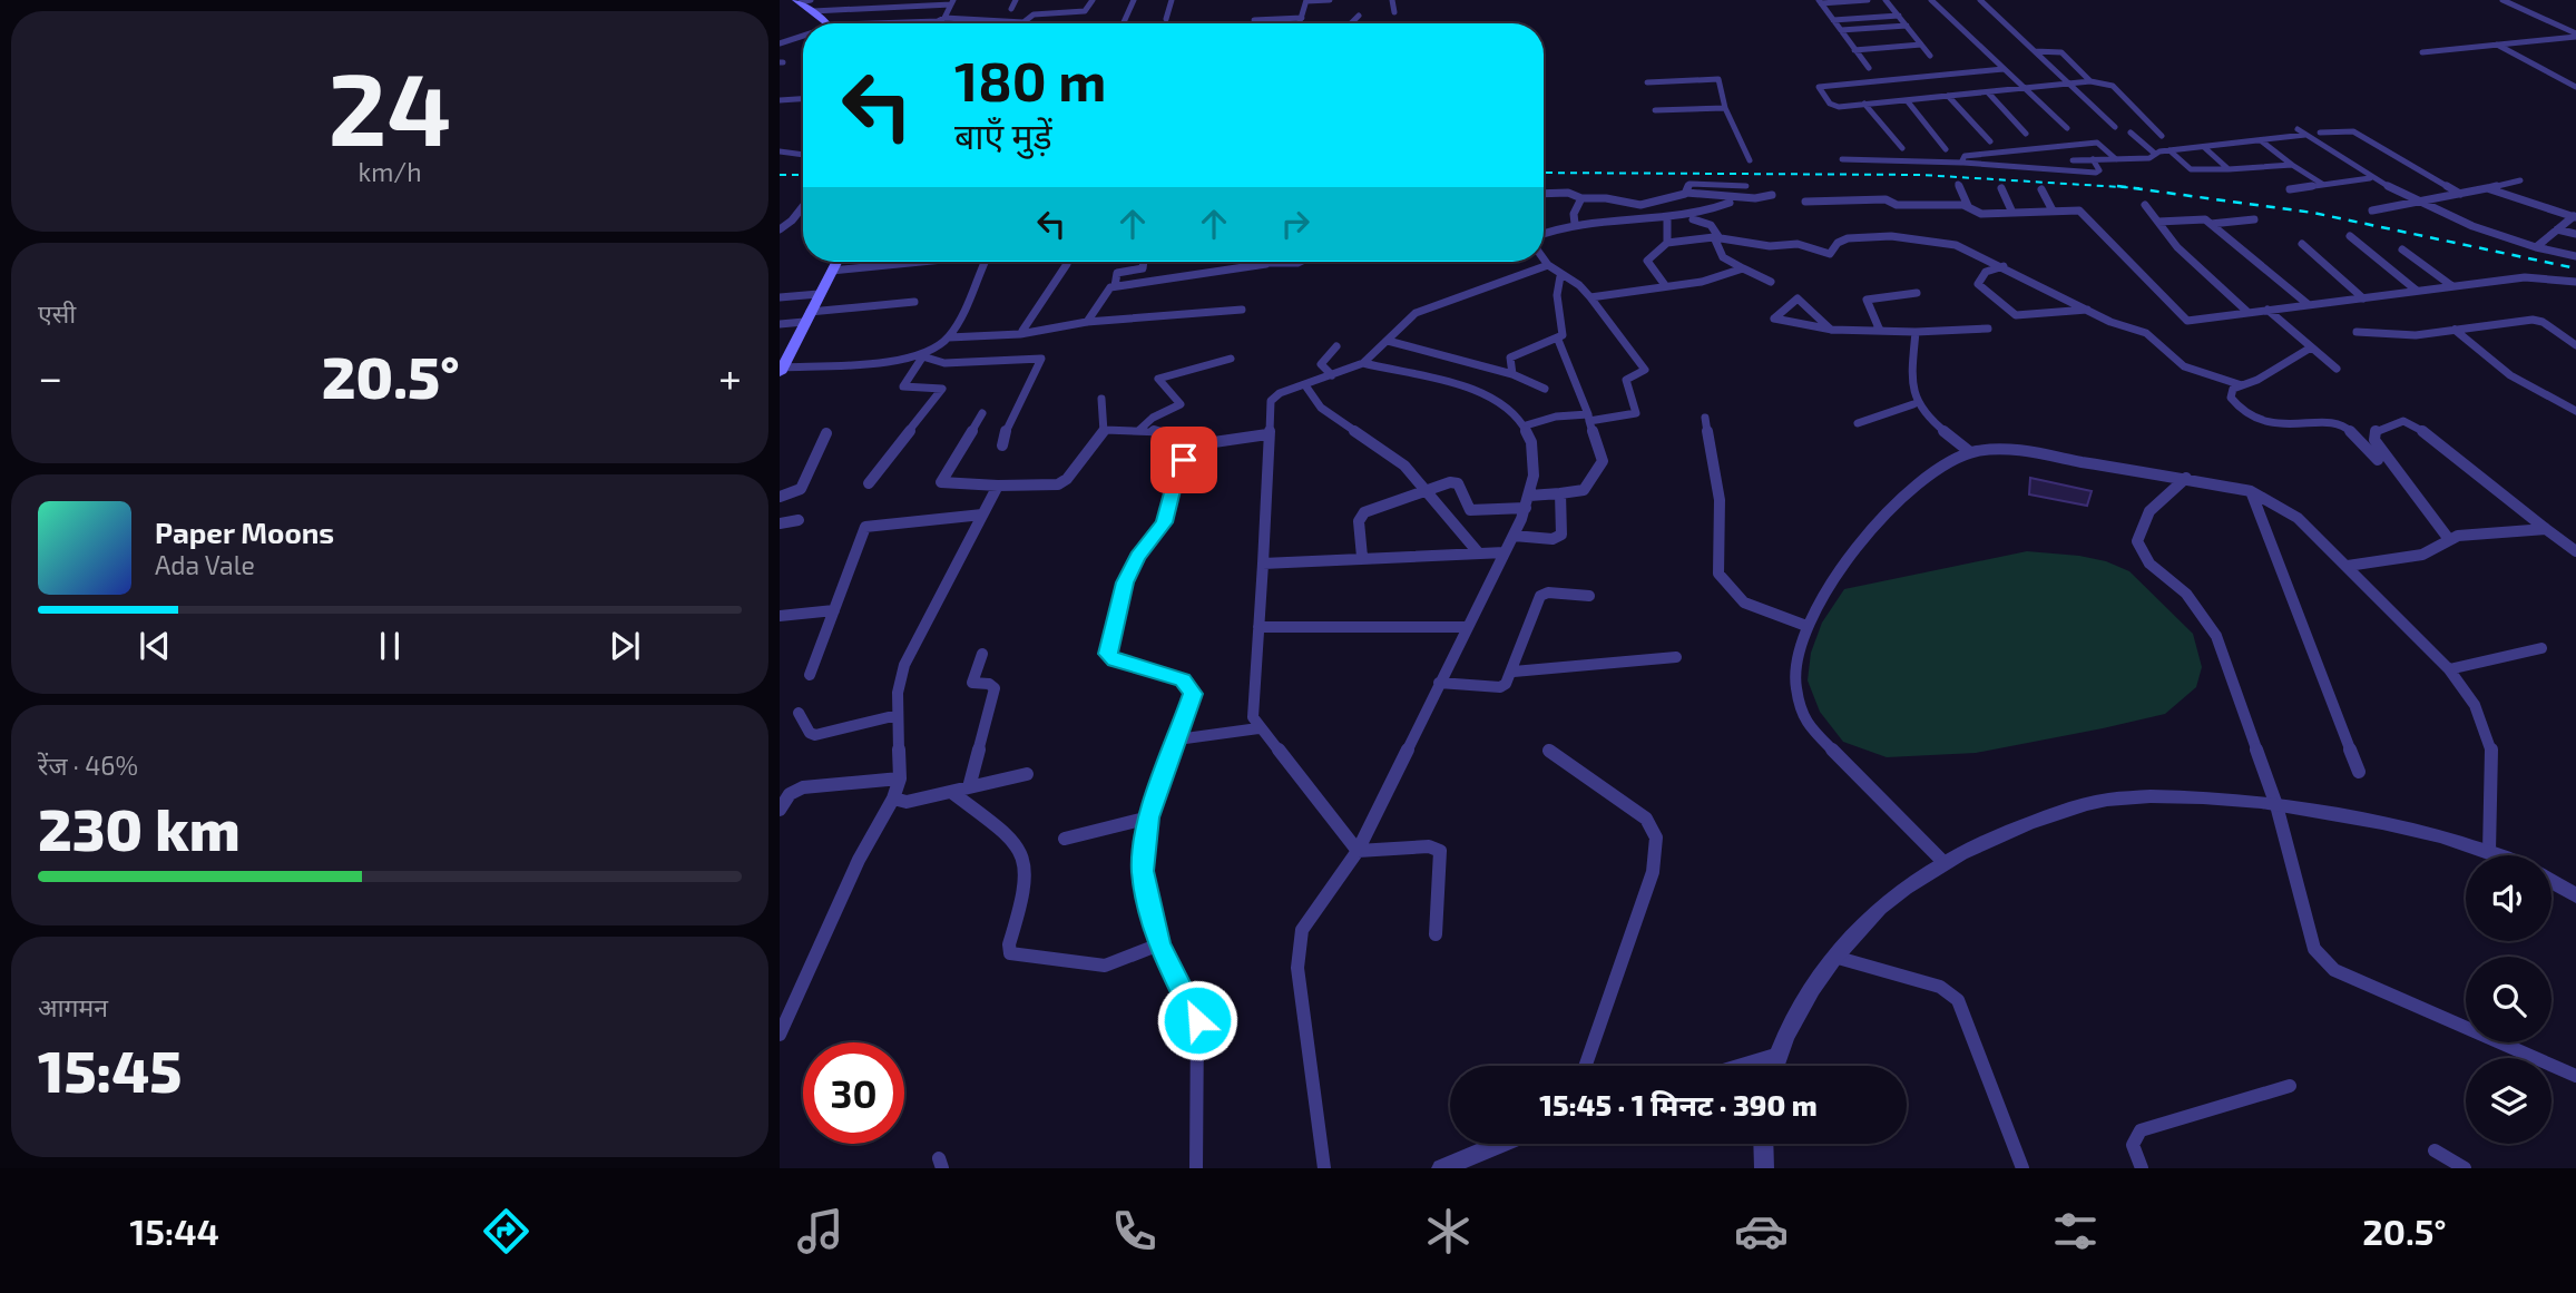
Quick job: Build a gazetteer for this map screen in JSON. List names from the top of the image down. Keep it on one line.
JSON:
{"page":{"tile":[["24","km/h"],"एसी",["रेंज · 46%","230 km"],["आगमन","15:45"]],"turn":["180 m","बाएँ मुड़ें"],"heat":["−","20.5°","+"],"song":["Paper Moons","Ada Vale"],"limit":"30","trip":"15:45 · 1 मिनट · 390 m","tabs":["15:44","20.5°"]}}
